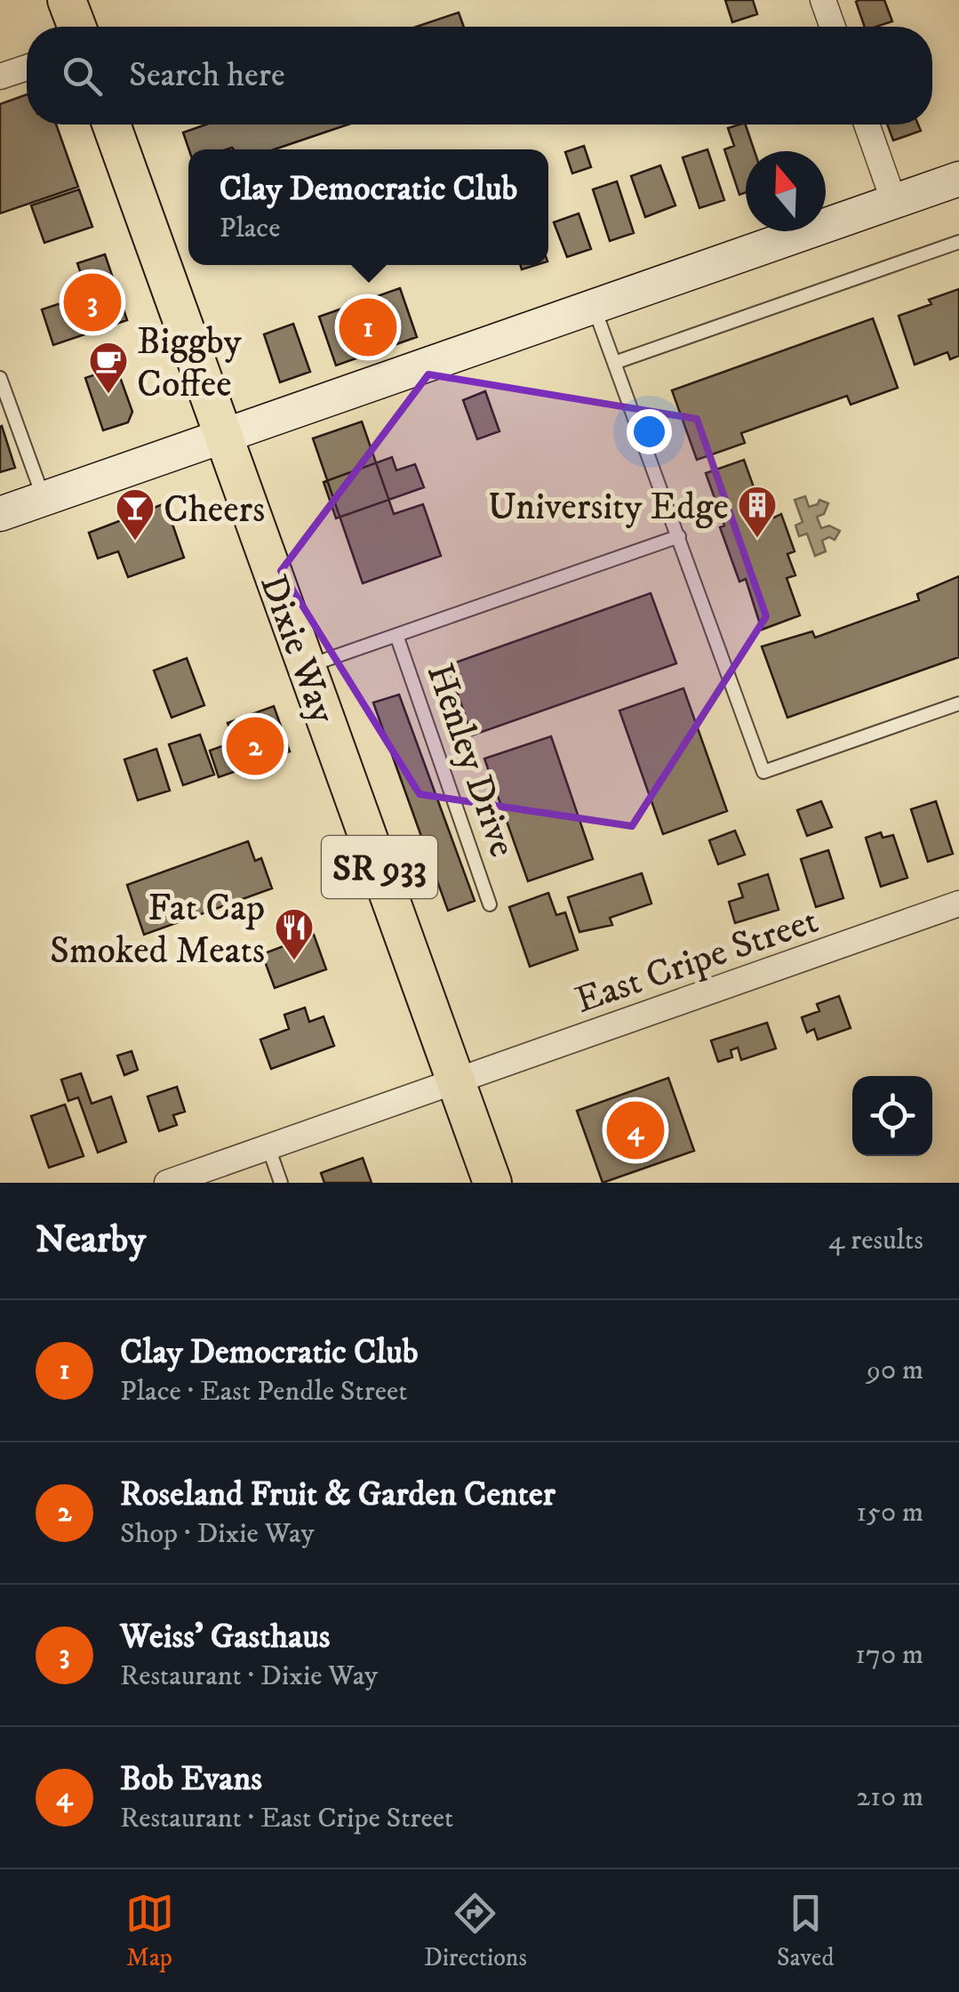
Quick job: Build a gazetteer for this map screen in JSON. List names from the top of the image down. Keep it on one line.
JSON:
{"streets":{"main road":["Dixie Way","SR 933"],"street":["East Cripe Street"],"lane":["Henley Drive"]},"crossings":[["Dixie Way","East Cripe Street"]],"places":{"cafe":["Biggby Coffee"],"building":["University Edge"],"bar":["Cheers"],"restaurant":["Fat Cap Smoked Meats"]},"north":"top","page":{"search":"Search here","popup":["Clay Democratic Club","Place"],"pins":["3","1","2","4"],"heading":["Nearby","4 results"],"list":[{"mark":"1","name":"Clay Democratic Club","note":"Place · East Pendle Street","value":"90 m"},{"mark":"2","name":"Roseland Fruit & Garden Center","note":"Shop · Dixie Way","value":"150 m"},{"mark":"3","name":"Weiss' Gasthaus","note":"Restaurant · Dixie Way","value":"170 m"},{"mark":"4","name":"Bob Evans","note":"Restaurant · East Cripe Street","value":"210 m"}],"nav":["Map","Directions","Saved"]}}
